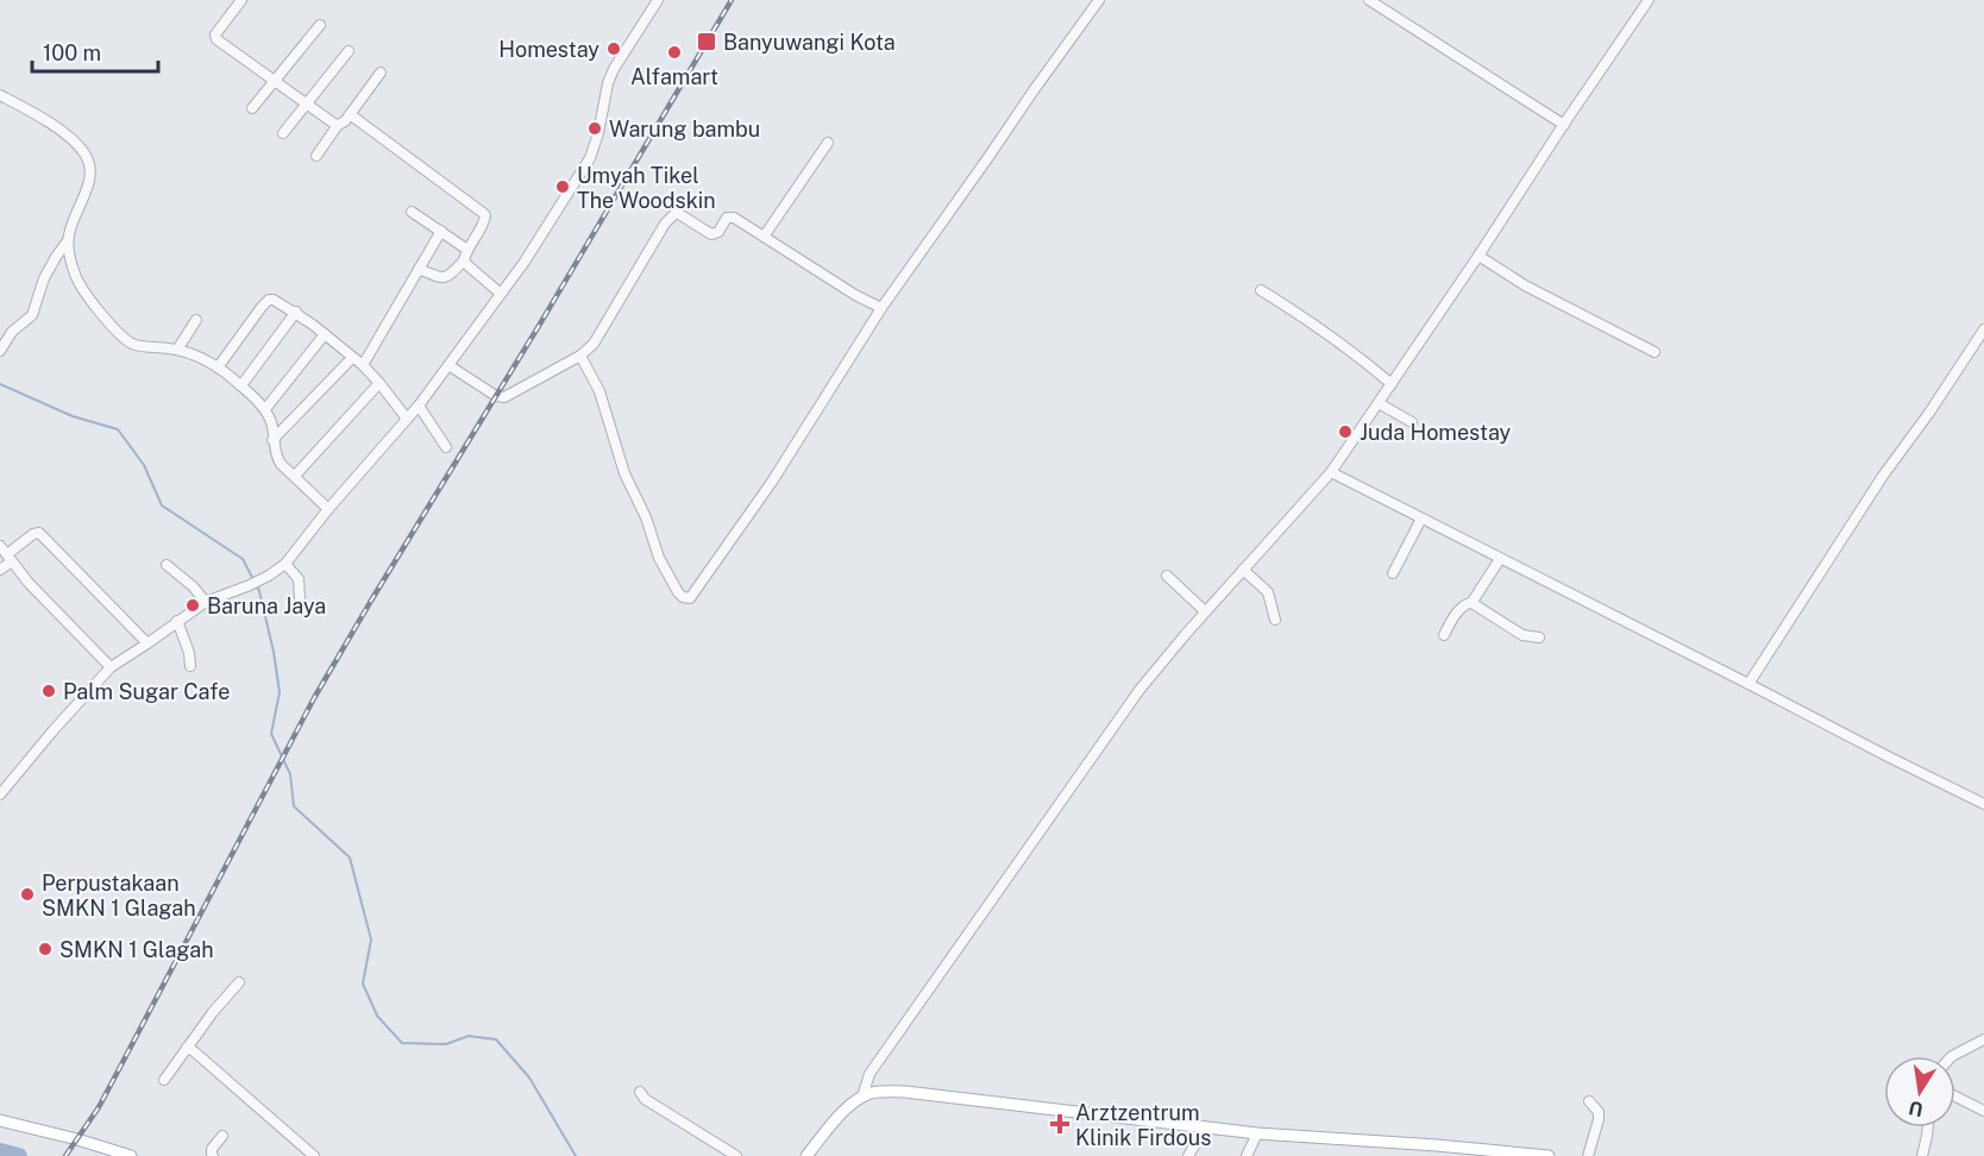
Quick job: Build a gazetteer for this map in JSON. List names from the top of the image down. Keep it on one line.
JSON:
{"places":{"transit":["Banyuwangi Kota"],"other":["Homestay","Alfamart","Warung bambu","Umyah Tikel The Woodskin","Juda Homestay","Baruna Jaya","Palm Sugar Cafe","Perpustakaan SMKN 1 Glagah","SMKN 1 Glagah"],"health":["Arztzentrum Klinik Firdous"]},"scale_bar":"100 m","north":"bottom"}
